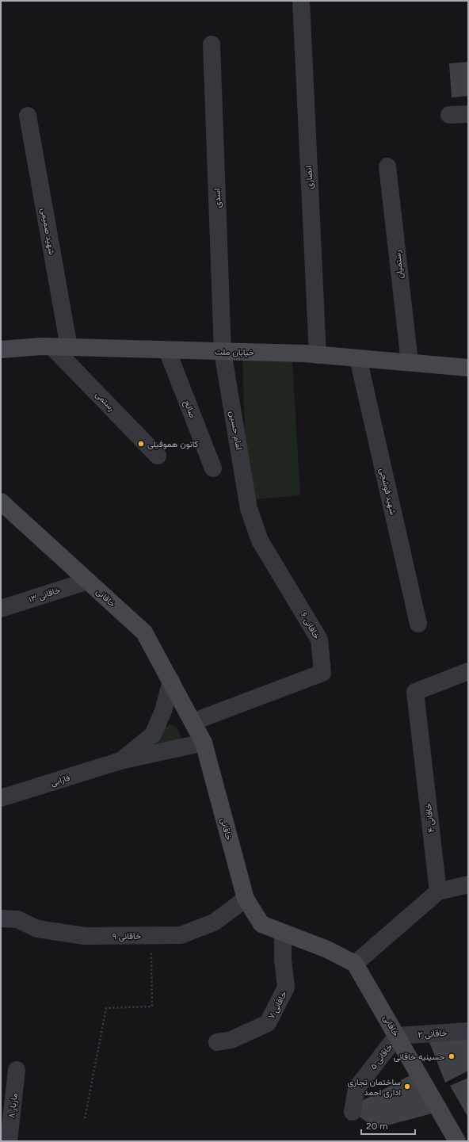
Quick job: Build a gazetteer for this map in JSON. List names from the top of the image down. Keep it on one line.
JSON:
{"streets":{"main road":["خیابان ملت","خاقانی"],"street":["انصاری","اسدی","شهید صمیمی","رستمیان","رستمی","صالح","امام حسین","شهید قوشچی","خاقانی ۱۳","خاقانی ۶","فارابی","خاقانی ۴","خاقانی ٩","خاقانی ۷","خاقانی ۲","خاقانی ۵","مازیار ٨"]},"crossings":[["انصاری","خیابان ملت"],["اسدی","خیابان ملت"],["اسدی","امام حسین"],["شهید صمیمی","خیابان ملت"],["شهید صمیمی","رستمی"],["رستمیان","خیابان ملت"],["خیابان ملت","رستمی"],["خیابان ملت","صالح"],["خیابان ملت","امام حسین"],["خیابان ملت","شهید قوشچی"],["امام حسین","خاقانی ۶"],["خاقانی ۱۳","خاقانی"],["خاقانی","خاقانی ۶"],["خاقانی","فارابی"],["خاقانی","خاقانی ٩"],["خاقانی","خاقانی ۷"],["خاقانی","خاقانی ۲"],["خاقانی","خاقانی ۵"],["خاقانی ۲","خاقانی ۵"]],"places":["کانون هموفیلی","حسینیه خاقانی","ساختمان تجاری اداری احمد"],"scale_bar":"20 m"}
